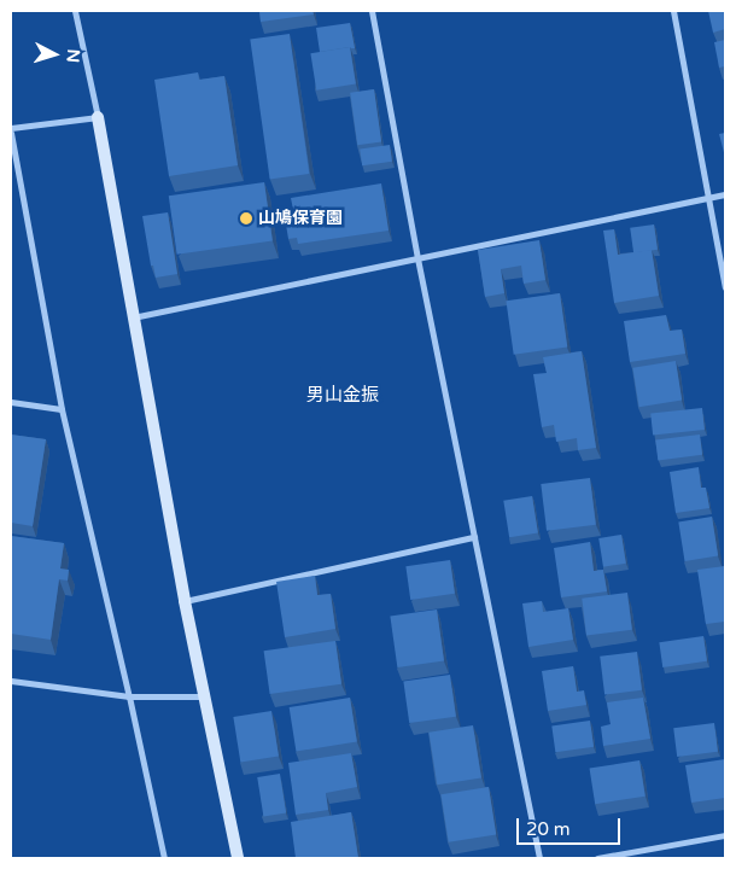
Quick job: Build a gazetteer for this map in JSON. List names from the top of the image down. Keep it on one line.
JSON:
{"districts":["男山金振"],"places":["山鳩保育園"],"scale_bar":"20 m","north":"right"}
